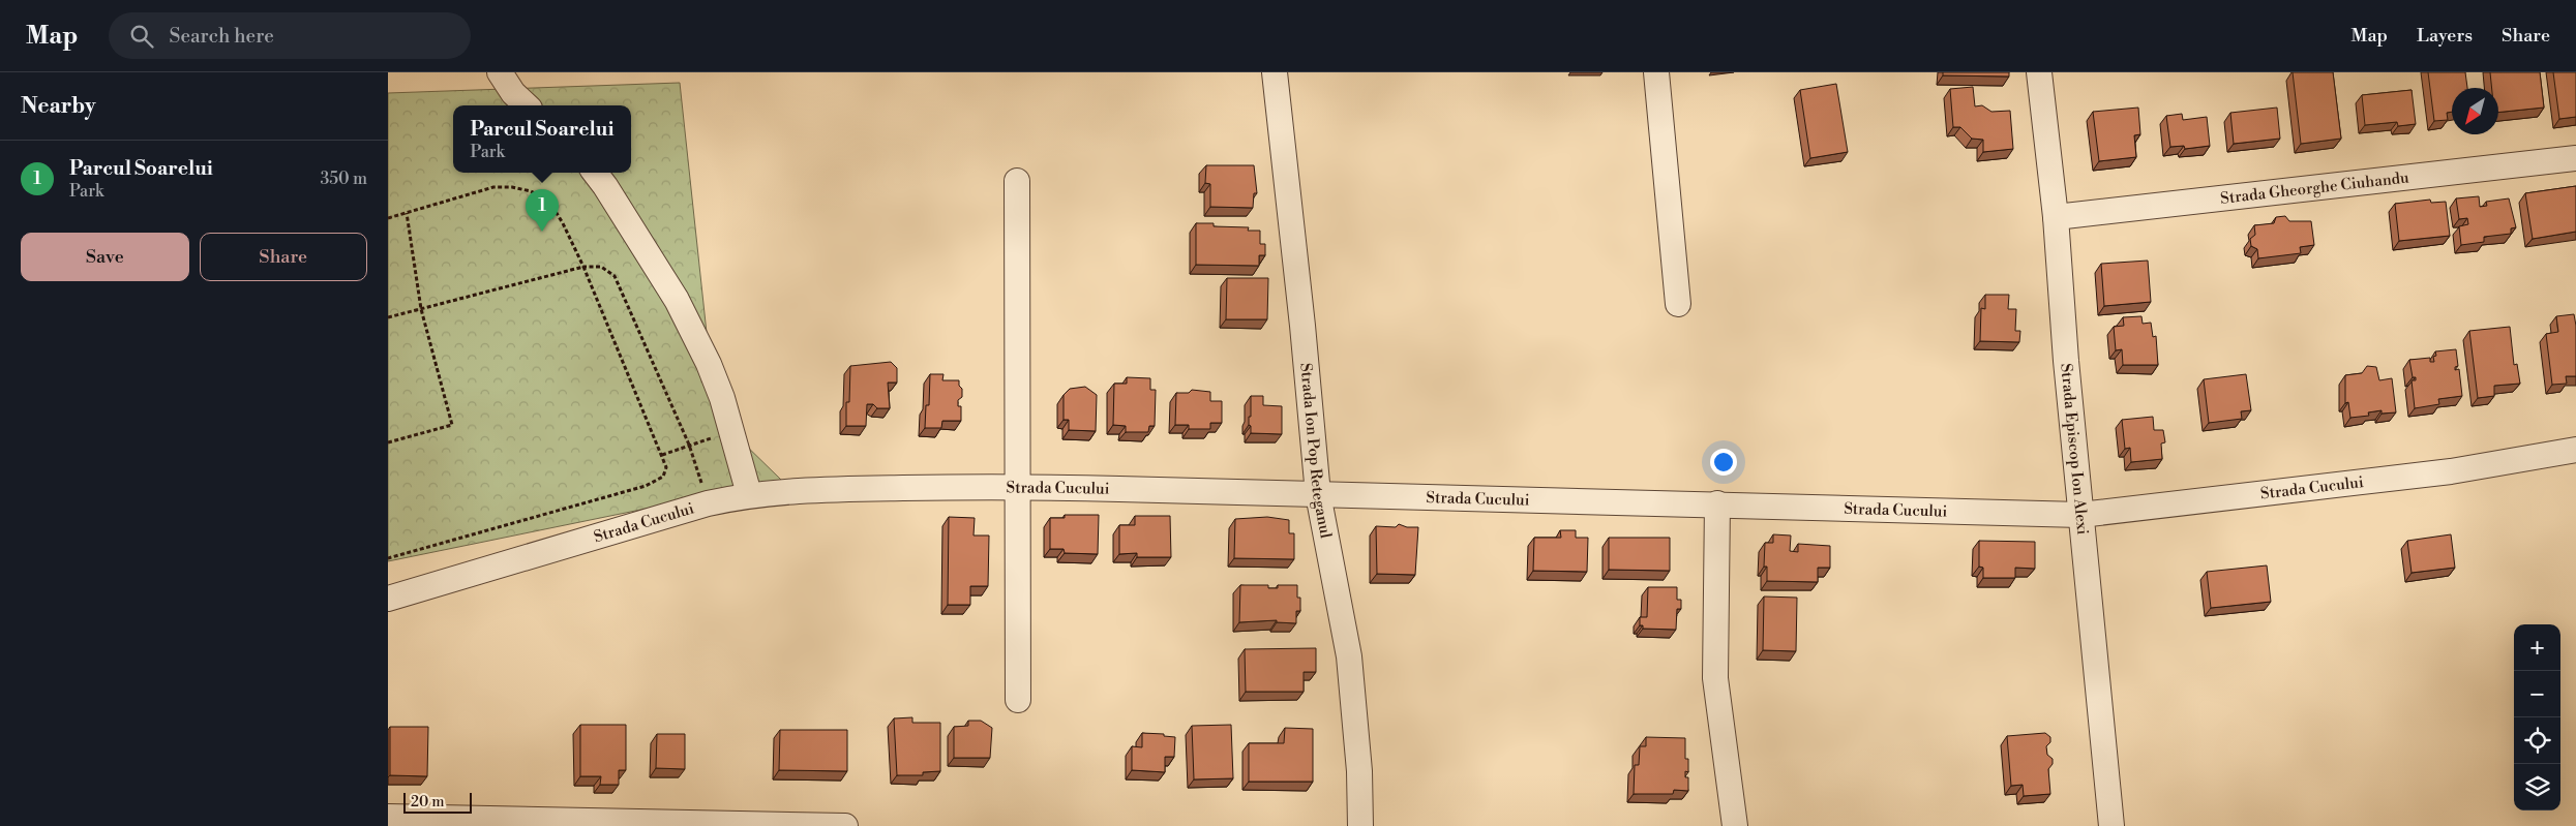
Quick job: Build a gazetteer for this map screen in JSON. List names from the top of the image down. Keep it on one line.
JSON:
{"streets":{"street":["Strada Gheorghe Ciuhandu","Strada Ion Pop Reteganul","Strada Episcop Ion Alexi","Strada Cucului"]},"crossings":[["Strada Gheorghe Ciuhandu","Strada Episcop Ion Alexi"],["Strada Ion Pop Reteganul","Strada Cucului"],["Strada Episcop Ion Alexi","Strada Cucului"]],"scale_bar":"20 m","north":"bottom left","page":{"header":"Map","search":"Search here","nav":["Map","Layers","Share"],"heading":"Nearby","popup":["Parcul Soarelui","Park"],"list":[{"mark":"1","name":"Parcul Soarelui","note":"Park","value":"350 m"}],"pins":"1","buttons":["Save","Share"],"map_buttons":["+","−"],"scale":"20 m"}}
